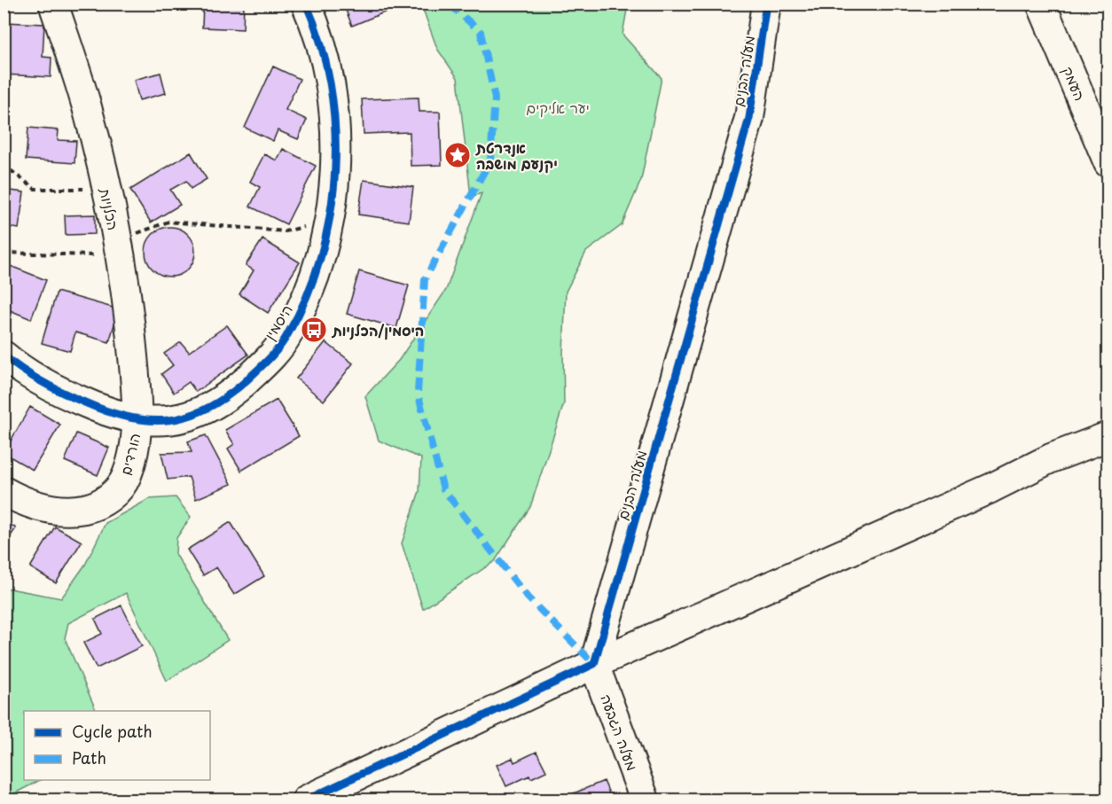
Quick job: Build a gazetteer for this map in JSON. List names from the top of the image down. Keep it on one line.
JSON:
{"streets":{"street":["מעלה הבנים","העמק","הכלניות","היסמין","הורדים","מעלה הגבעה"]},"crossings":[["מעלה הבנים","מעלה הגבעה"],["הכלניות","היסמין"],["הכלניות","הורדים"],["היסמין","הורדים"]],"parks":["יער אליקים"],"places":{"place":["אנדרטת יקנעם מושבה"],"bus stop":["היסמין/הכלניות"]},"legend":["Cycle path","Path"]}
